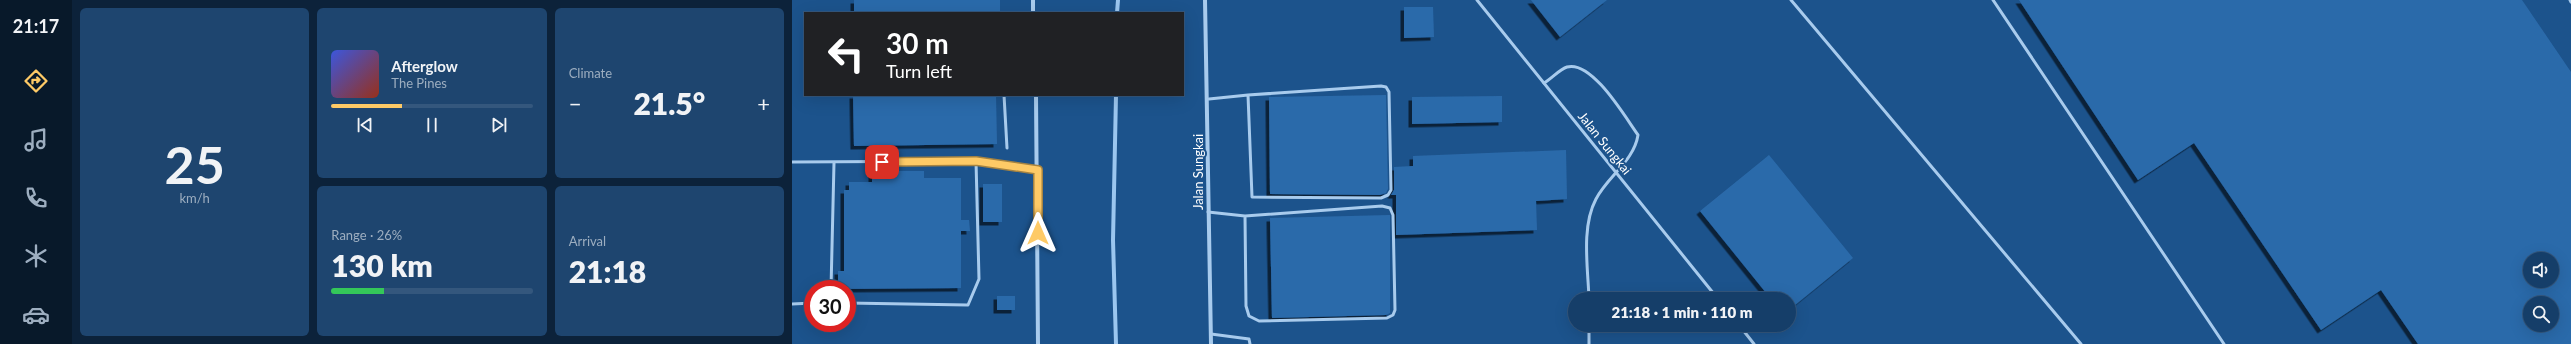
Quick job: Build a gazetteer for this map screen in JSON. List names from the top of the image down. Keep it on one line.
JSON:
{"streets":{"street":["Jalan Sungkai"]},"page":{"tabs":"21:17","tile":[["25","km/h"],"Climate",["Range · 26%","130 km"],["Arrival","21:18"]],"turn":["30 m","Turn left"],"song":["Afterglow","The Pines"],"heat":["−","21.5°","+"],"limit":"30","trip":"21:18 · 1 min · 110 m"}}
